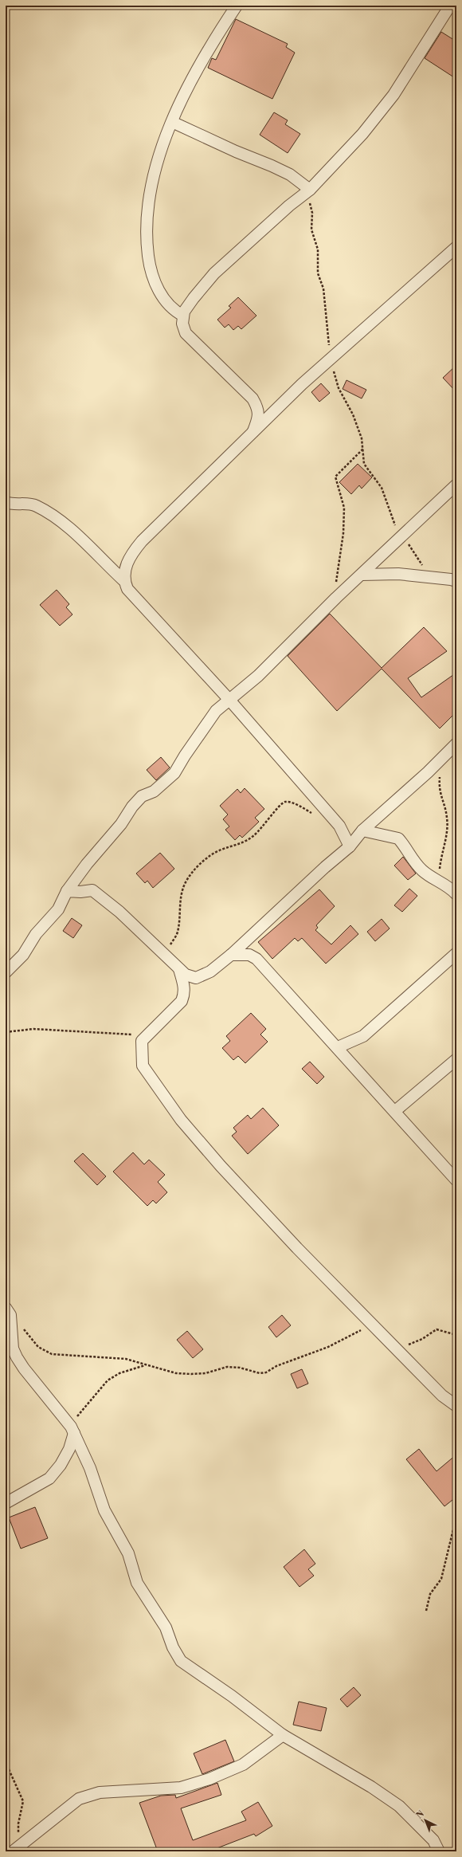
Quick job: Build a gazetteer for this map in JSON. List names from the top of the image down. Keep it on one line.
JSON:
{"north":"top left"}
